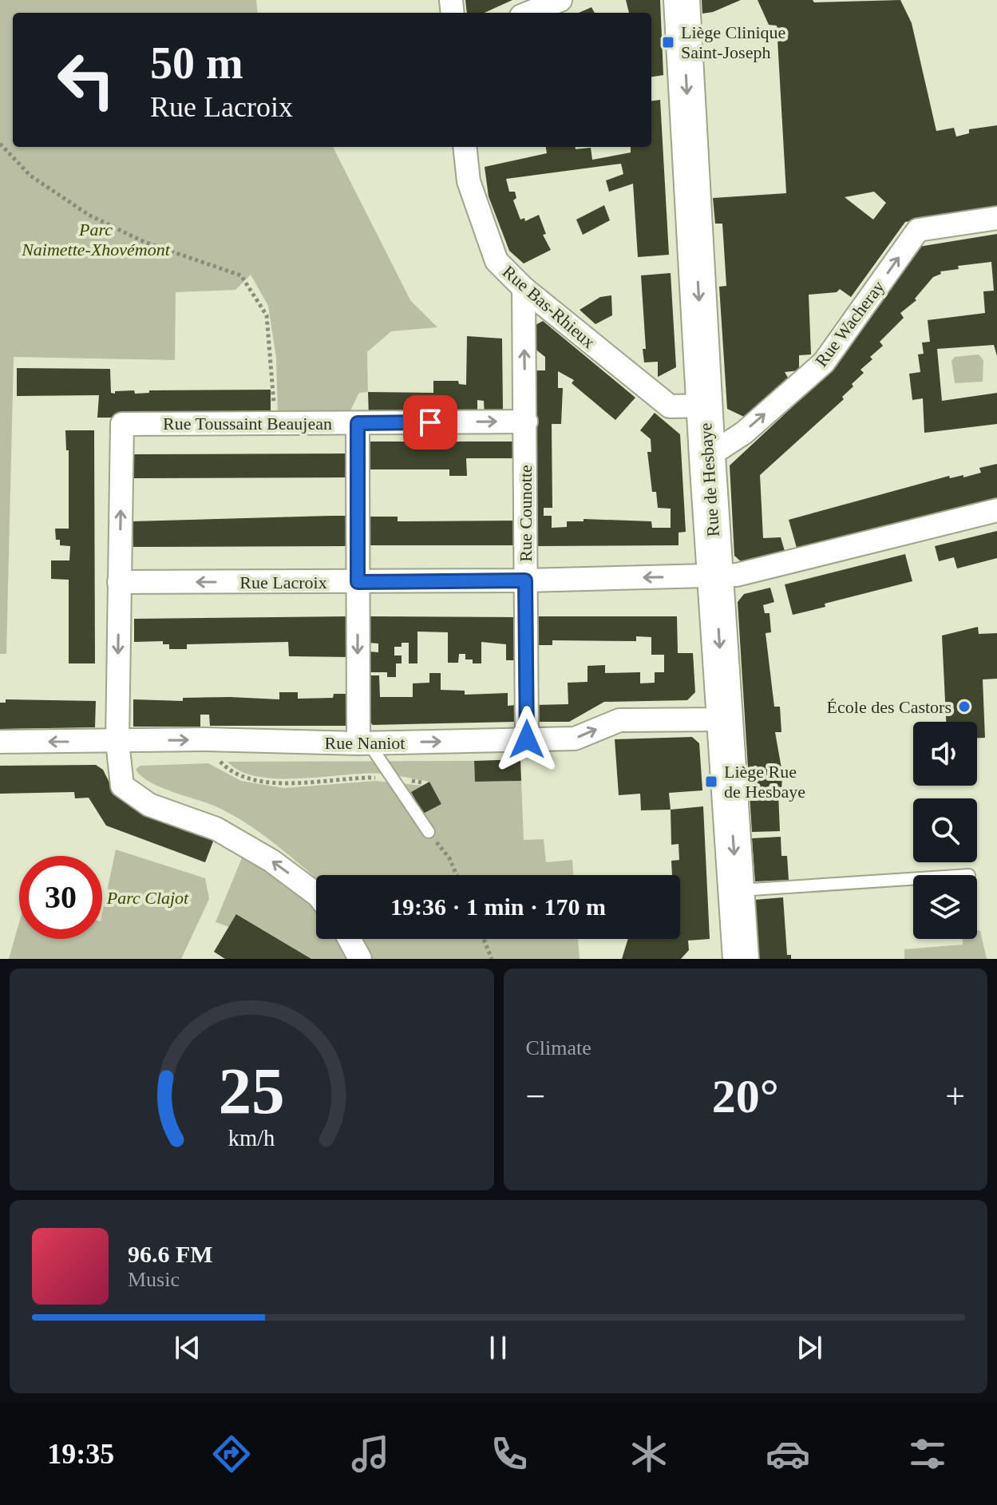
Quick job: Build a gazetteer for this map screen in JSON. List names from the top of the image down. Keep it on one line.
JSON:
{"streets":{"main road":["Rue de Hesbaye"],"street":["Rue Bas-Rhieux","Rue Wacheray","Rue Toussaint Beaujean","Rue Counotte","Rue Lacroix","Rue Naniot"]},"crossings":[["Rue Bas-Rhieux","Rue de Hesbaye"],["Rue Bas-Rhieux","Rue Counotte"],["Rue Wacheray","Rue de Hesbaye"],["Rue Toussaint Beaujean","Rue Counotte"],["Rue Toussaint Beaujean","Rue Lacroix"],["Rue de Hesbaye","Rue Lacroix"],["Rue de Hesbaye","Rue Naniot"],["Rue Counotte","Rue Lacroix"],["Rue Counotte","Rue Naniot"]],"one_way":["Rue Wacheray","Rue de Hesbaye","Rue Lacroix"],"parks":["Parc Naimette-Xhovémont","Parc Clajot"],"places":{"transit":["Liège Clinique Saint-Joseph","Liège Rue de Hesbaye"],"other":["École des Castors"]},"page":{"turn":["50 m","Rue Lacroix"],"limit":"30","trip":"19:36 · 1 min · 170 m","tile":"Climate","heat":["−","20°","+"],"song":["96.6 FM","Music"],"tabs":"19:35","gauge":["25","km/h"]}}
